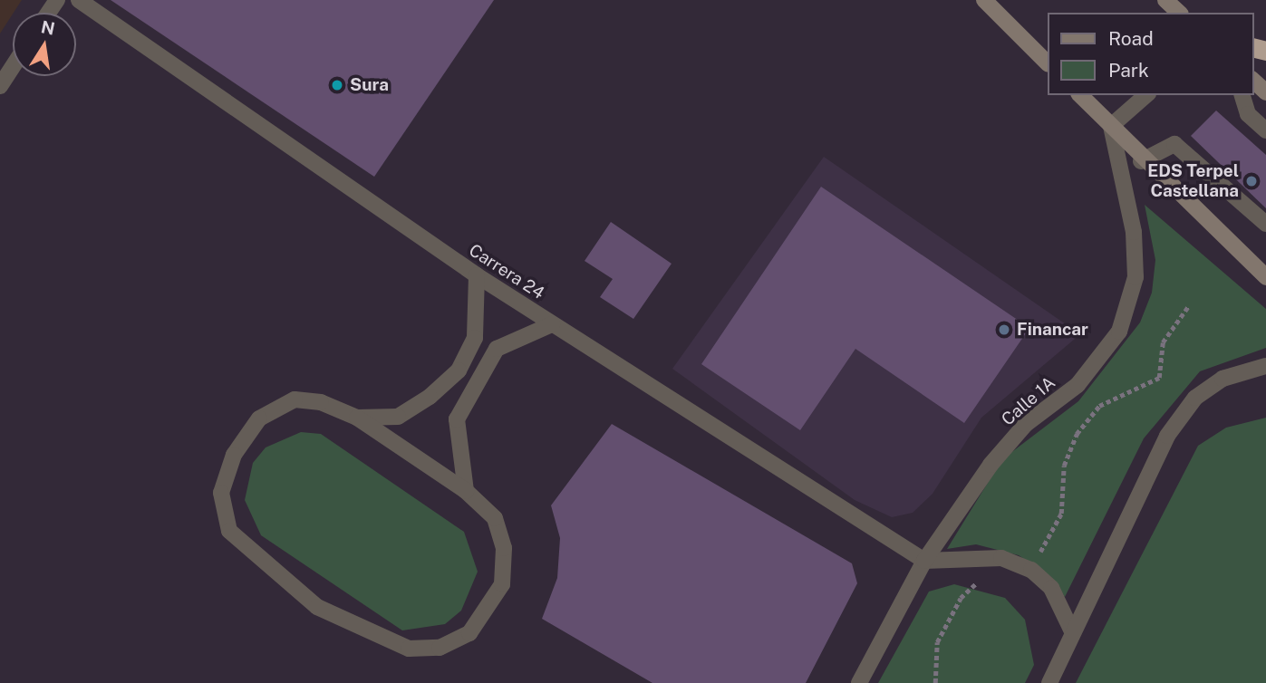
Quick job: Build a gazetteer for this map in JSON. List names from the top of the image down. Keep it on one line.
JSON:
{"streets":{"street":["Carrera 24","Calle 1A"]},"crossings":[["Carrera 24","Calle 1A"]],"places":["Sura","EDS Terpel Castellana","Financar"],"legend":["Road","Park"],"north":"top"}
